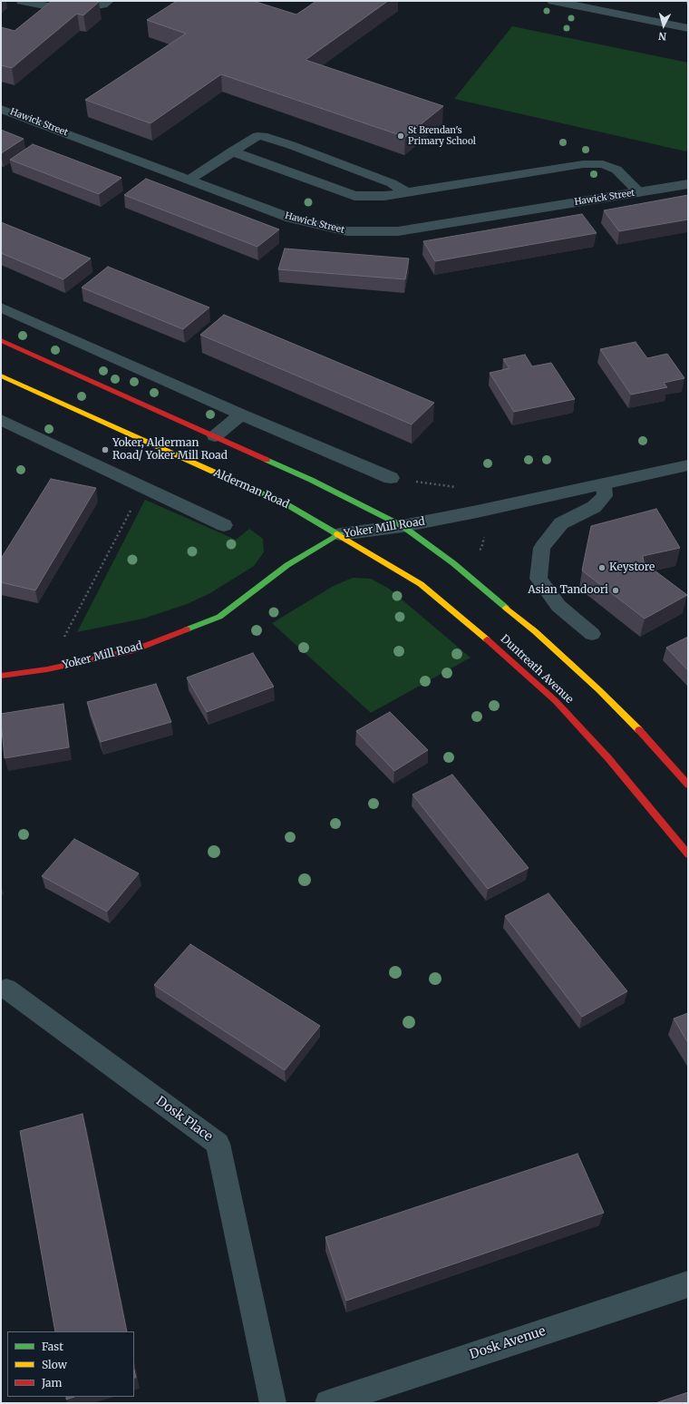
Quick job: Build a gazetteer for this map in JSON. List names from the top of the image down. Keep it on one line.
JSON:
{"streets":{"street":["Hawick Street","Alderman Road","Yoker Mill Road","Duntreath Avenue","Dosk Place","Dosk Avenue"]},"crossings":[["Alderman Road","Yoker Mill Road"],["Alderman Road","Duntreath Avenue"],["Yoker Mill Road","Duntreath Avenue"]],"places":["St Brendan's Primary School","Yoker, Alderman Road/ Yoker Mill Road","Keystore","Asian Tandoori"],"legend":["Fast","Slow","Jam"],"north":"bottom"}
